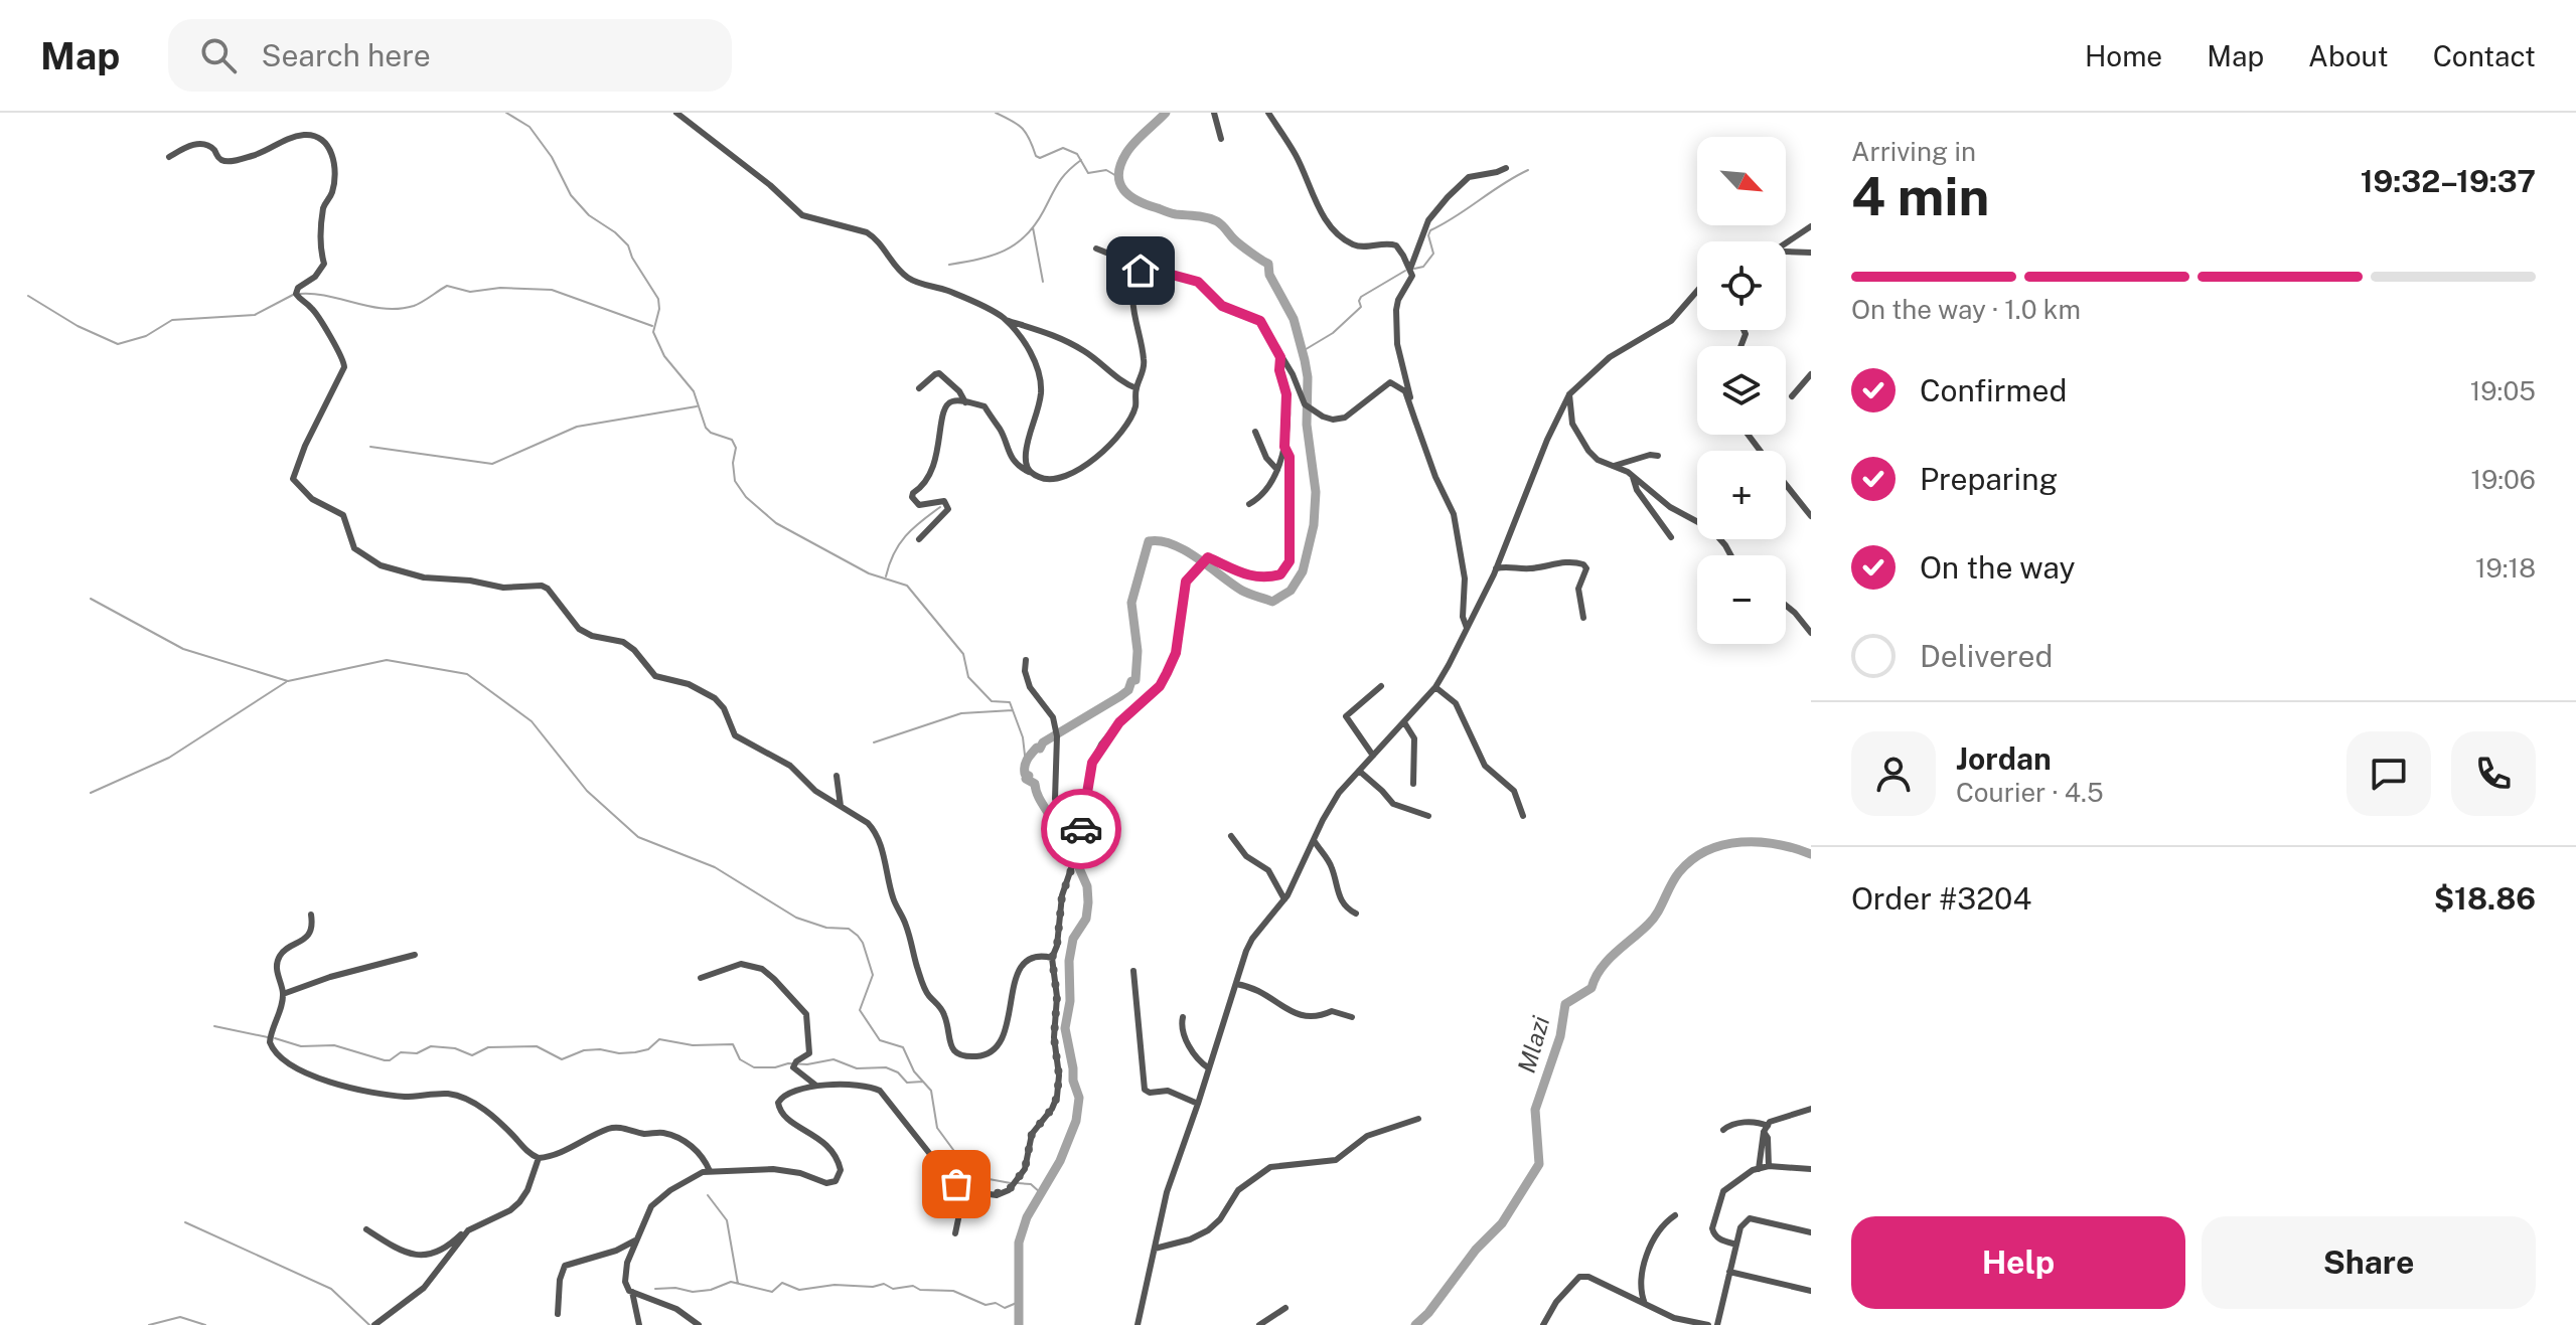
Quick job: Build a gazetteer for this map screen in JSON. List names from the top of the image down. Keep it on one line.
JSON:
{"water":["Mlazi"],"north":"bottom right","page":{"header":"Map","search":"Search here","nav":["Home","Map","About","Contact"],"heading":["4 min","Arriving in","19:32–19:37"],"panel":["Jordan","Courier · 4.5","Order #3204","$18.86"],"map_buttons":["+","−"],"bar":"On the way · 1.0 km","list":[["Confirmed","19:05"],["Preparing","19:06"],["On the way","19:18"],"Delivered"],"buttons":["Help","Share"]}}
